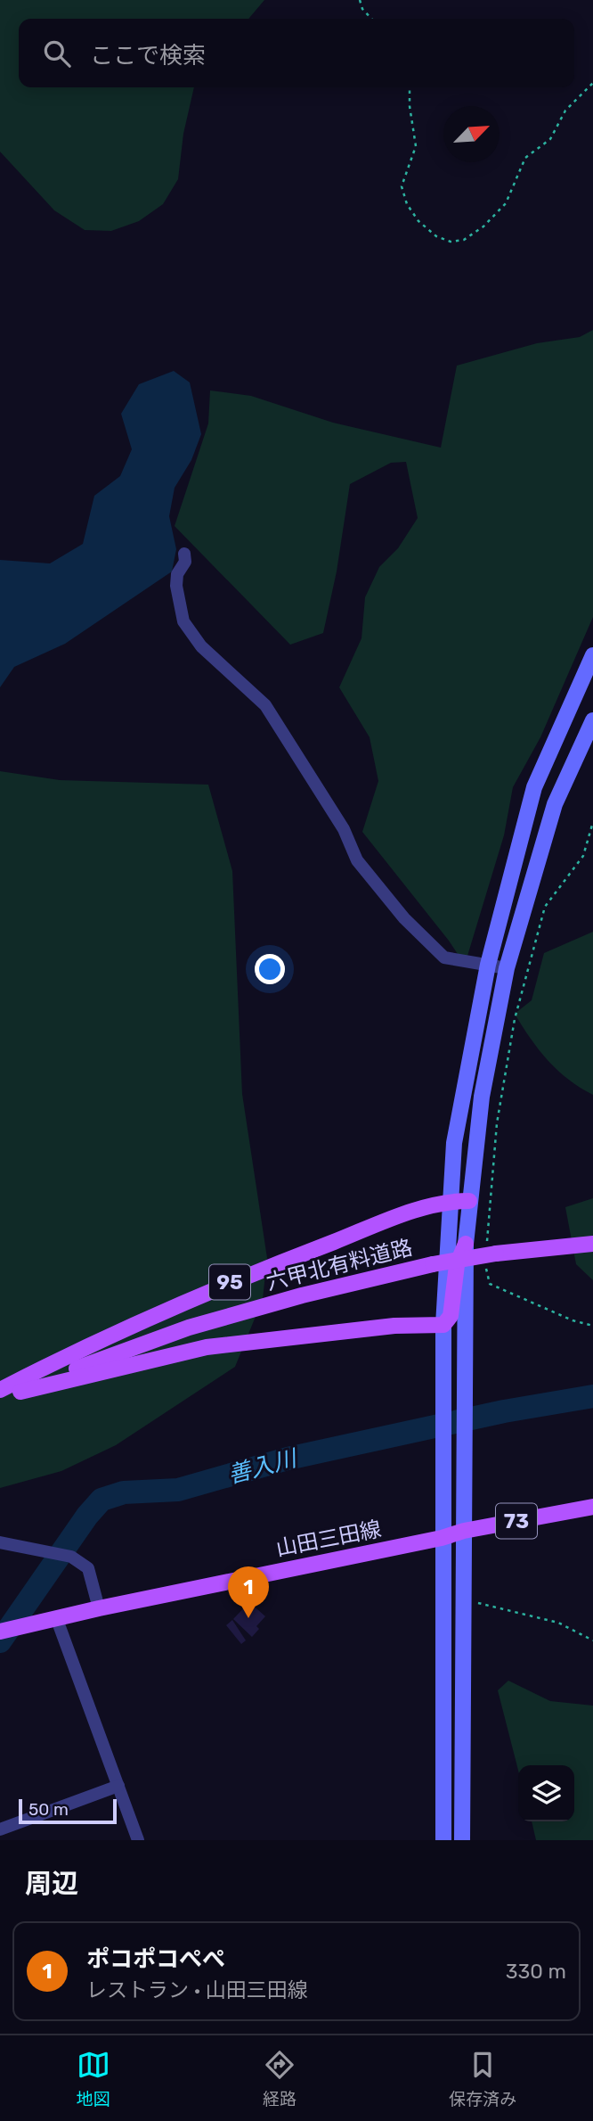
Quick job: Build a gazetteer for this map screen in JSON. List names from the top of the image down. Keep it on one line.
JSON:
{"streets":{"main road":["六甲北有料道路","95","73","山田三田線"]},"crossings":[["六甲北有料道路","95"]],"water":["善入川"],"scale_bar":"50 m","north":"top right","page":{"search":"ここで検索","pins":"1","scale":"50 m","heading":"周辺","list":[{"mark":"1","name":"ポコポコぺぺ","note":"レストラン · 山田三田線","value":"330 m"}],"nav":["地図","経路","保存済み"]}}
